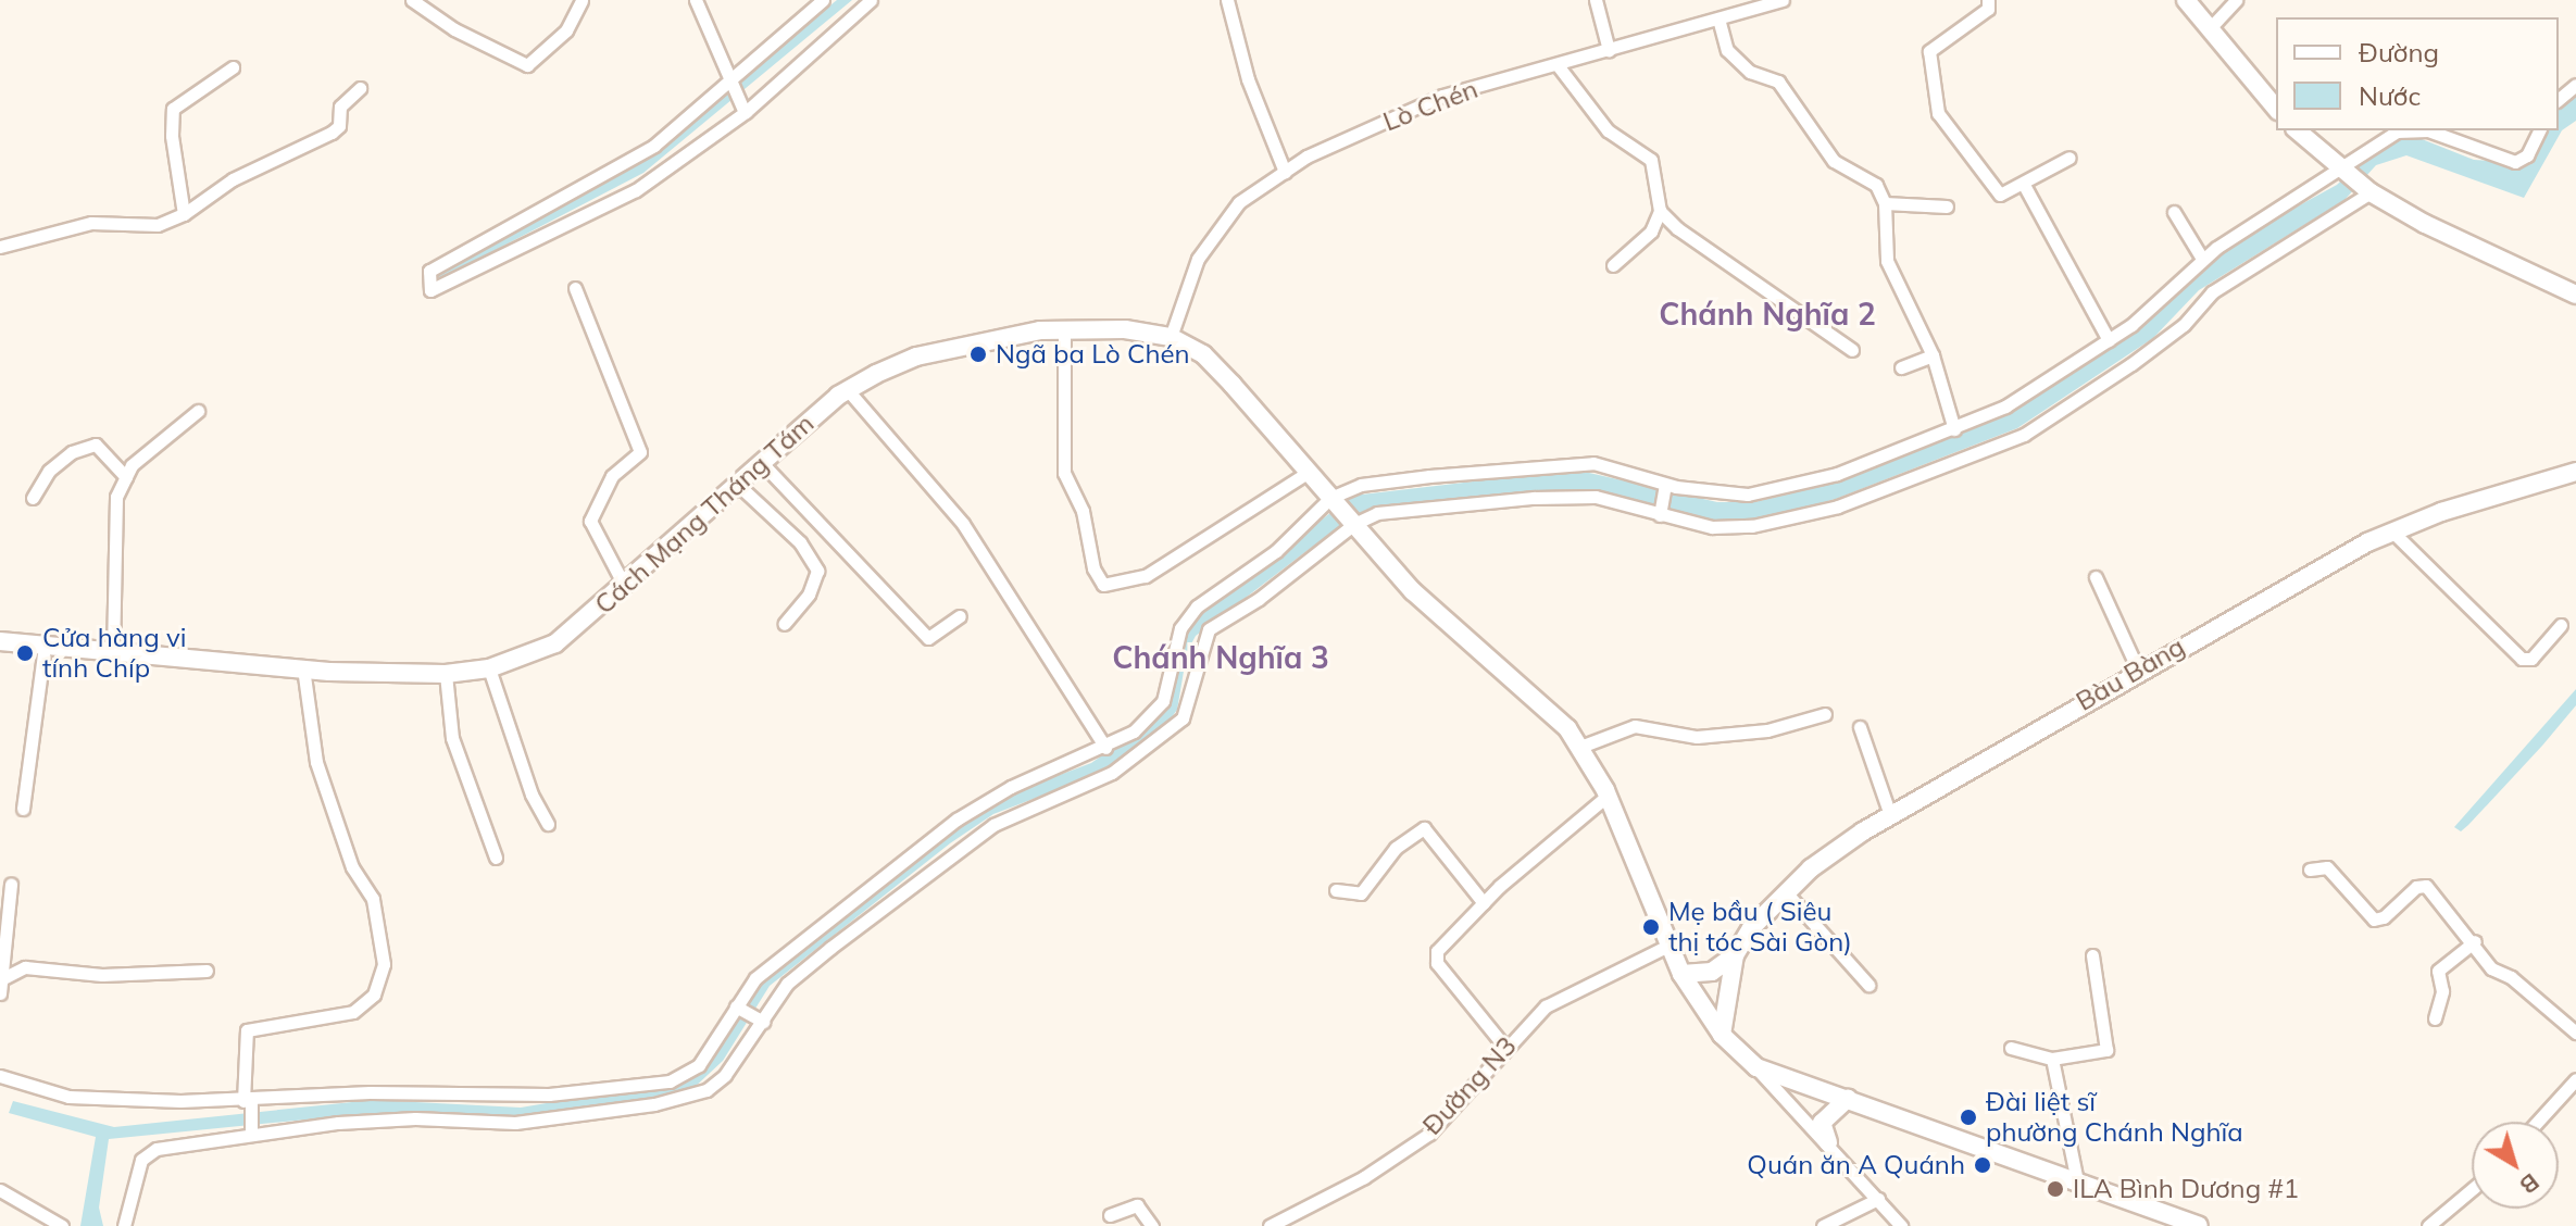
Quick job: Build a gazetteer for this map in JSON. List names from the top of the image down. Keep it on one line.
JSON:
{"streets":{"main road":["Cách Mạng Tháng Tám","Bàu Bàng"],"street":["Lò Chén","Đường N3"]},"crossings":[["Lò Chén","Cách Mạng Tháng Tám"]],"districts":["Chánh Nghĩa 2","Chánh Nghĩa 3"],"places":["Ngã ba Lò Chén","Cửa hàng vi tính Chíp","Mẹ bầu ( Siêu thị tóc Sài Gòn)","Đài liệt sĩ phường Chánh Nghĩa","Quán ăn A Quánh","ILA Bình Dương #1"],"legend":["Đường","Nước"],"north":"bottom right"}
